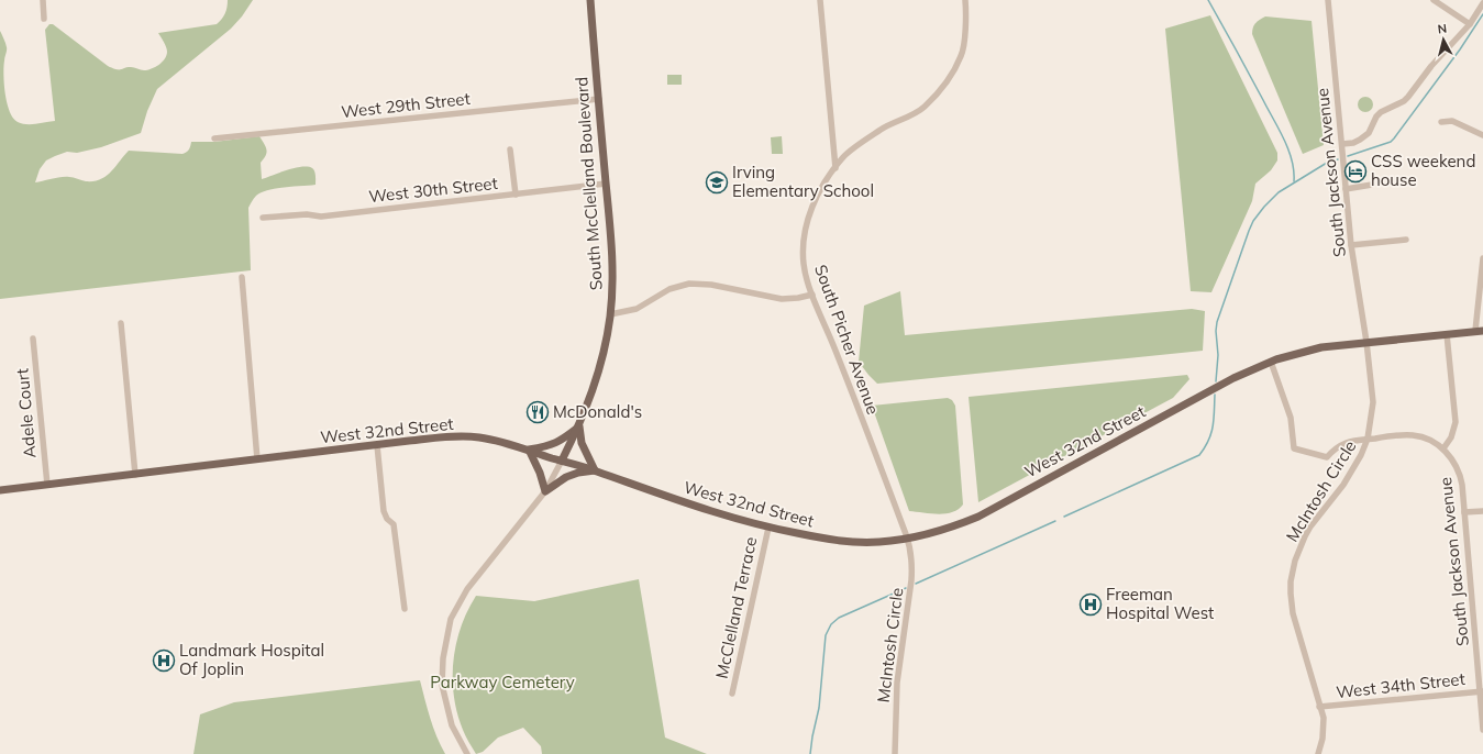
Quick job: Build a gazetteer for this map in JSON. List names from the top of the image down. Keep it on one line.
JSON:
{"streets":{"main road":["South McClelland Boulevard","West 32nd Street"],"street":["West 29th Street","South Jackson Avenue","West 30th Street","South Picher Avenue","Adele Court","McIntosh Circle","McClelland Terrace","West 34th Street"]},"crossings":[["West 29th Street","South McClelland Boulevard"],["South Jackson Avenue","West 32nd Street"],["South Jackson Avenue","McIntosh Circle"],["South Jackson Avenue","West 34th Street"],["South McClelland Boulevard","West 30th Street"],["South McClelland Boulevard","West 32nd Street"],["South Picher Avenue","West 32nd Street"],["South Picher Avenue","McIntosh Circle"],["Adele Court","West 32nd Street"],["West 32nd Street","McIntosh Circle"],["West 32nd Street","McClelland Terrace"],["McIntosh Circle","West 34th Street"]],"parks":["Parkway Cemetery"],"places":{"hotel":["CSS weekend house"],"school or university":["Irving Elementary School"],"restaurant":["McDonald's"],"hospital":["Freeman Hospital West","Landmark Hospital Of Joplin"]},"north":"top"}
